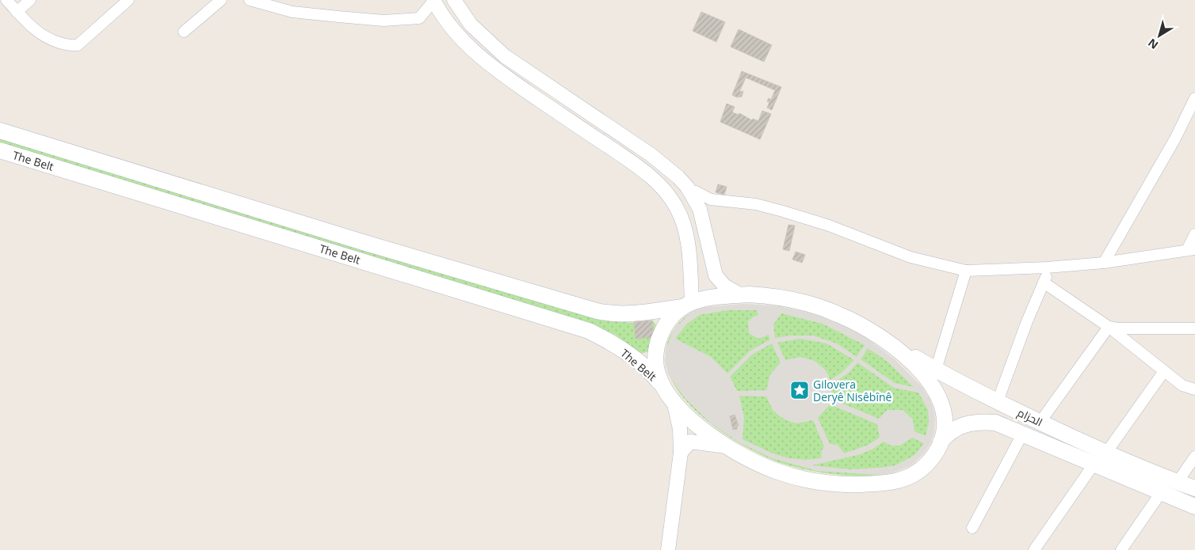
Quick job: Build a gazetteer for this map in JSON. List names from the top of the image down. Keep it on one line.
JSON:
{"streets":{"main road":["The Belt","الحزام"]},"crossings":[["The Belt","الحزام"]],"places":{"place":["Gilovera Deryê Nisêbînê"]},"north":"bottom left"}
